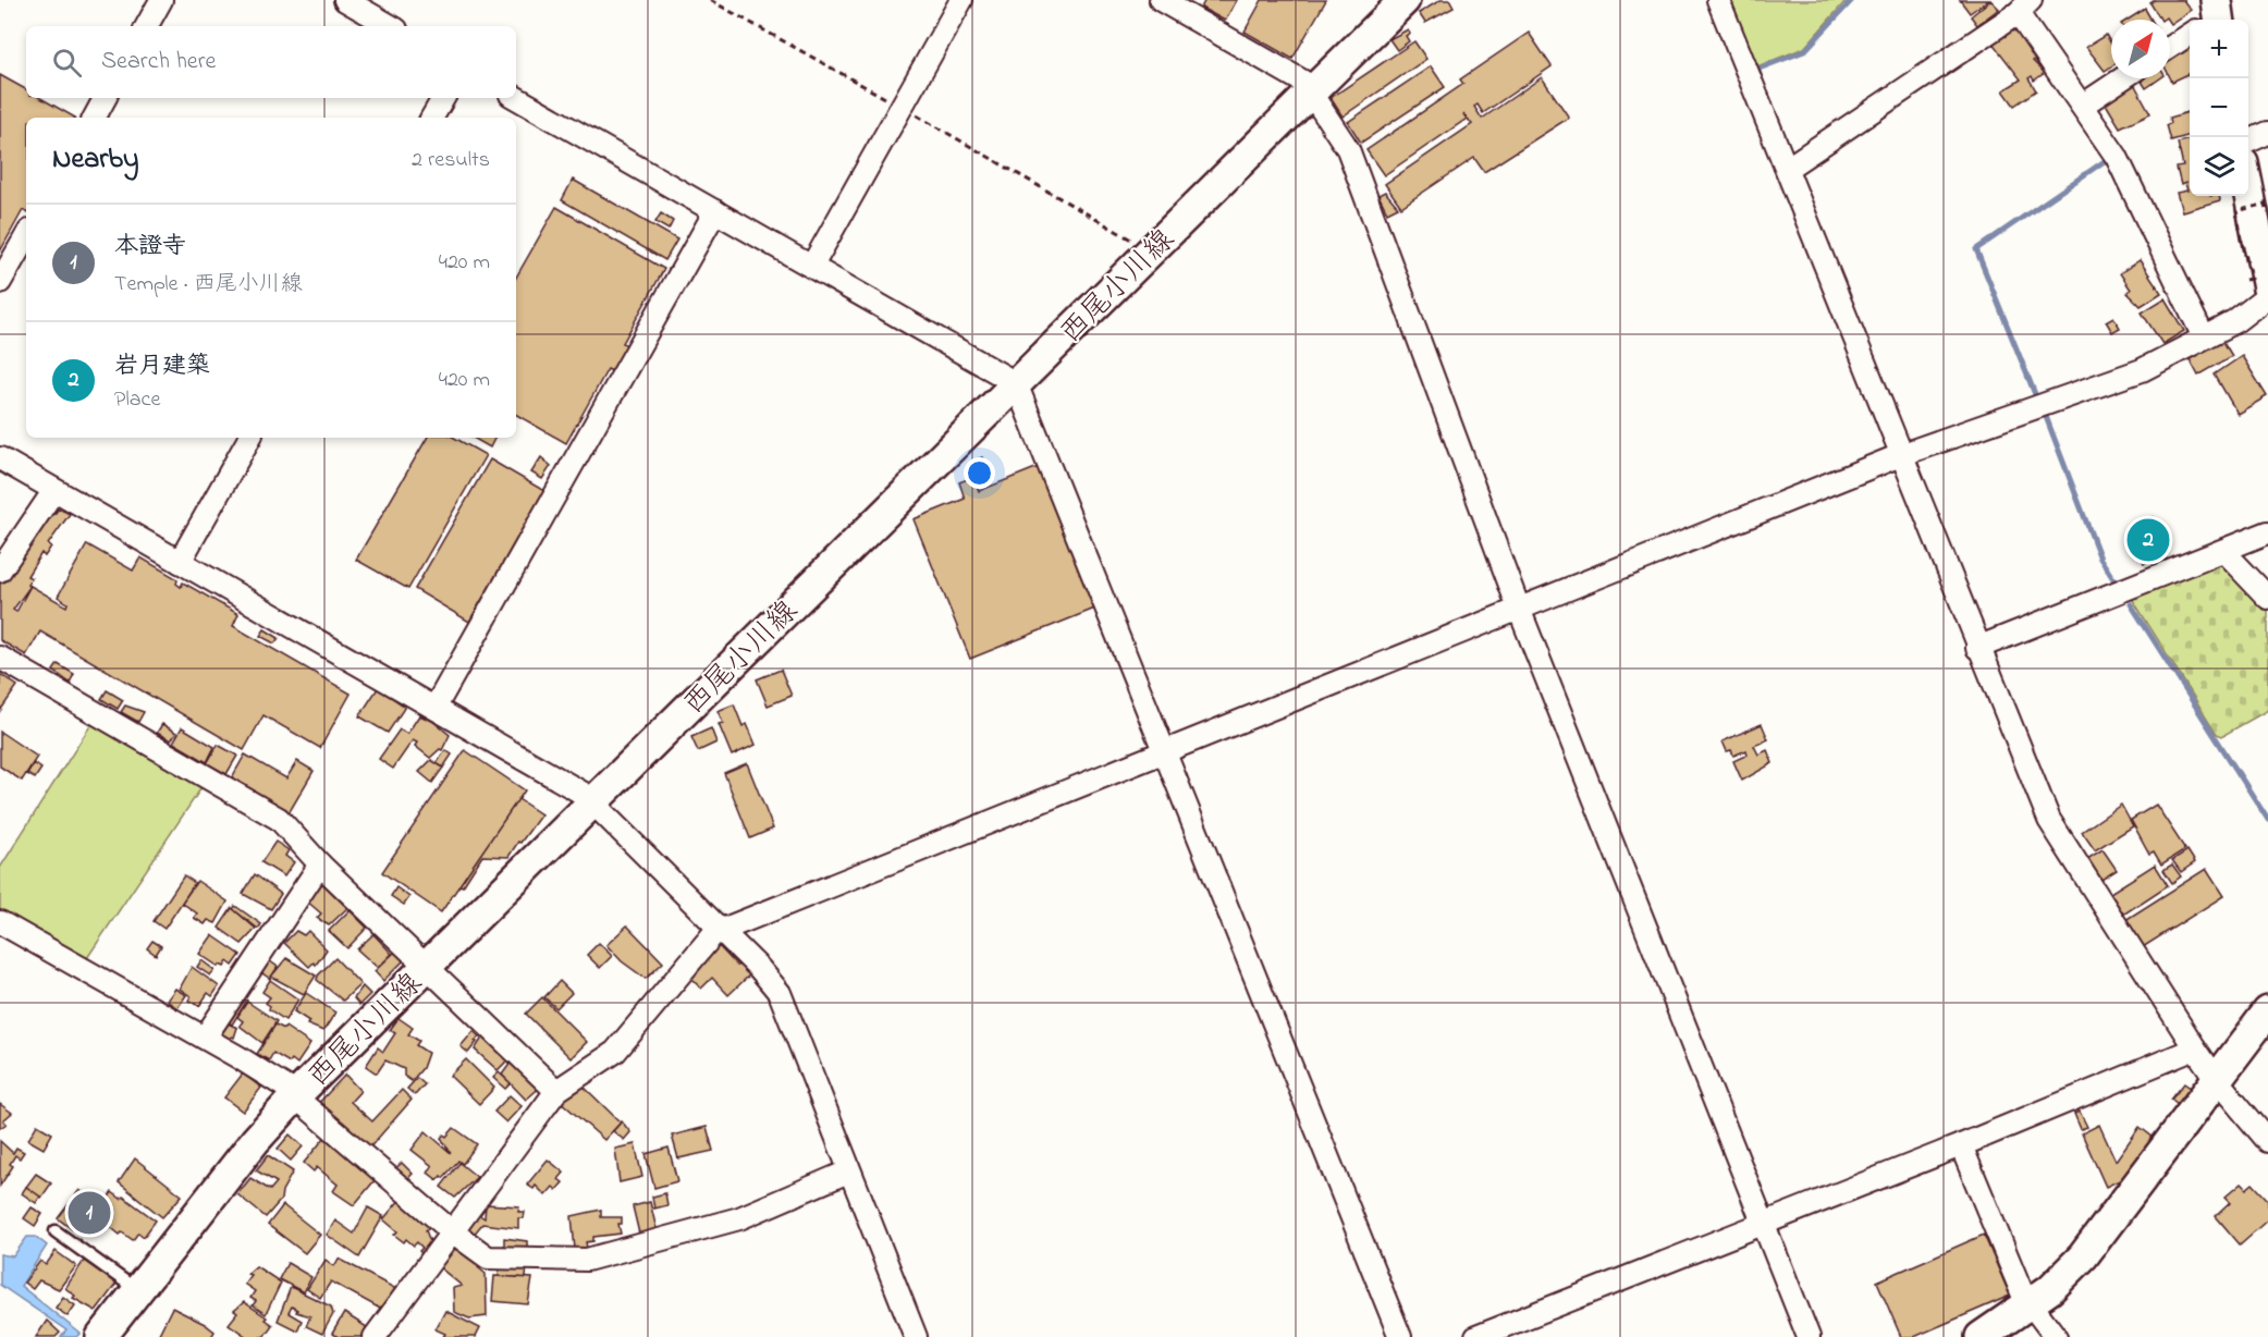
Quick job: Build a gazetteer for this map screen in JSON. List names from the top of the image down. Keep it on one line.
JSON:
{"streets":{"main road":["西尾小川線"]},"north":"top right","page":{"map_buttons":["+","−"],"search":"Search here","heading":["Nearby","2 results"],"list":[{"mark":"1","name":"本證寺","note":"Temple · 西尾小川線","value":"420 m"},{"mark":"2","name":"岩月建築","note":"Place","value":"420 m"}],"pins":["2","1"]}}
